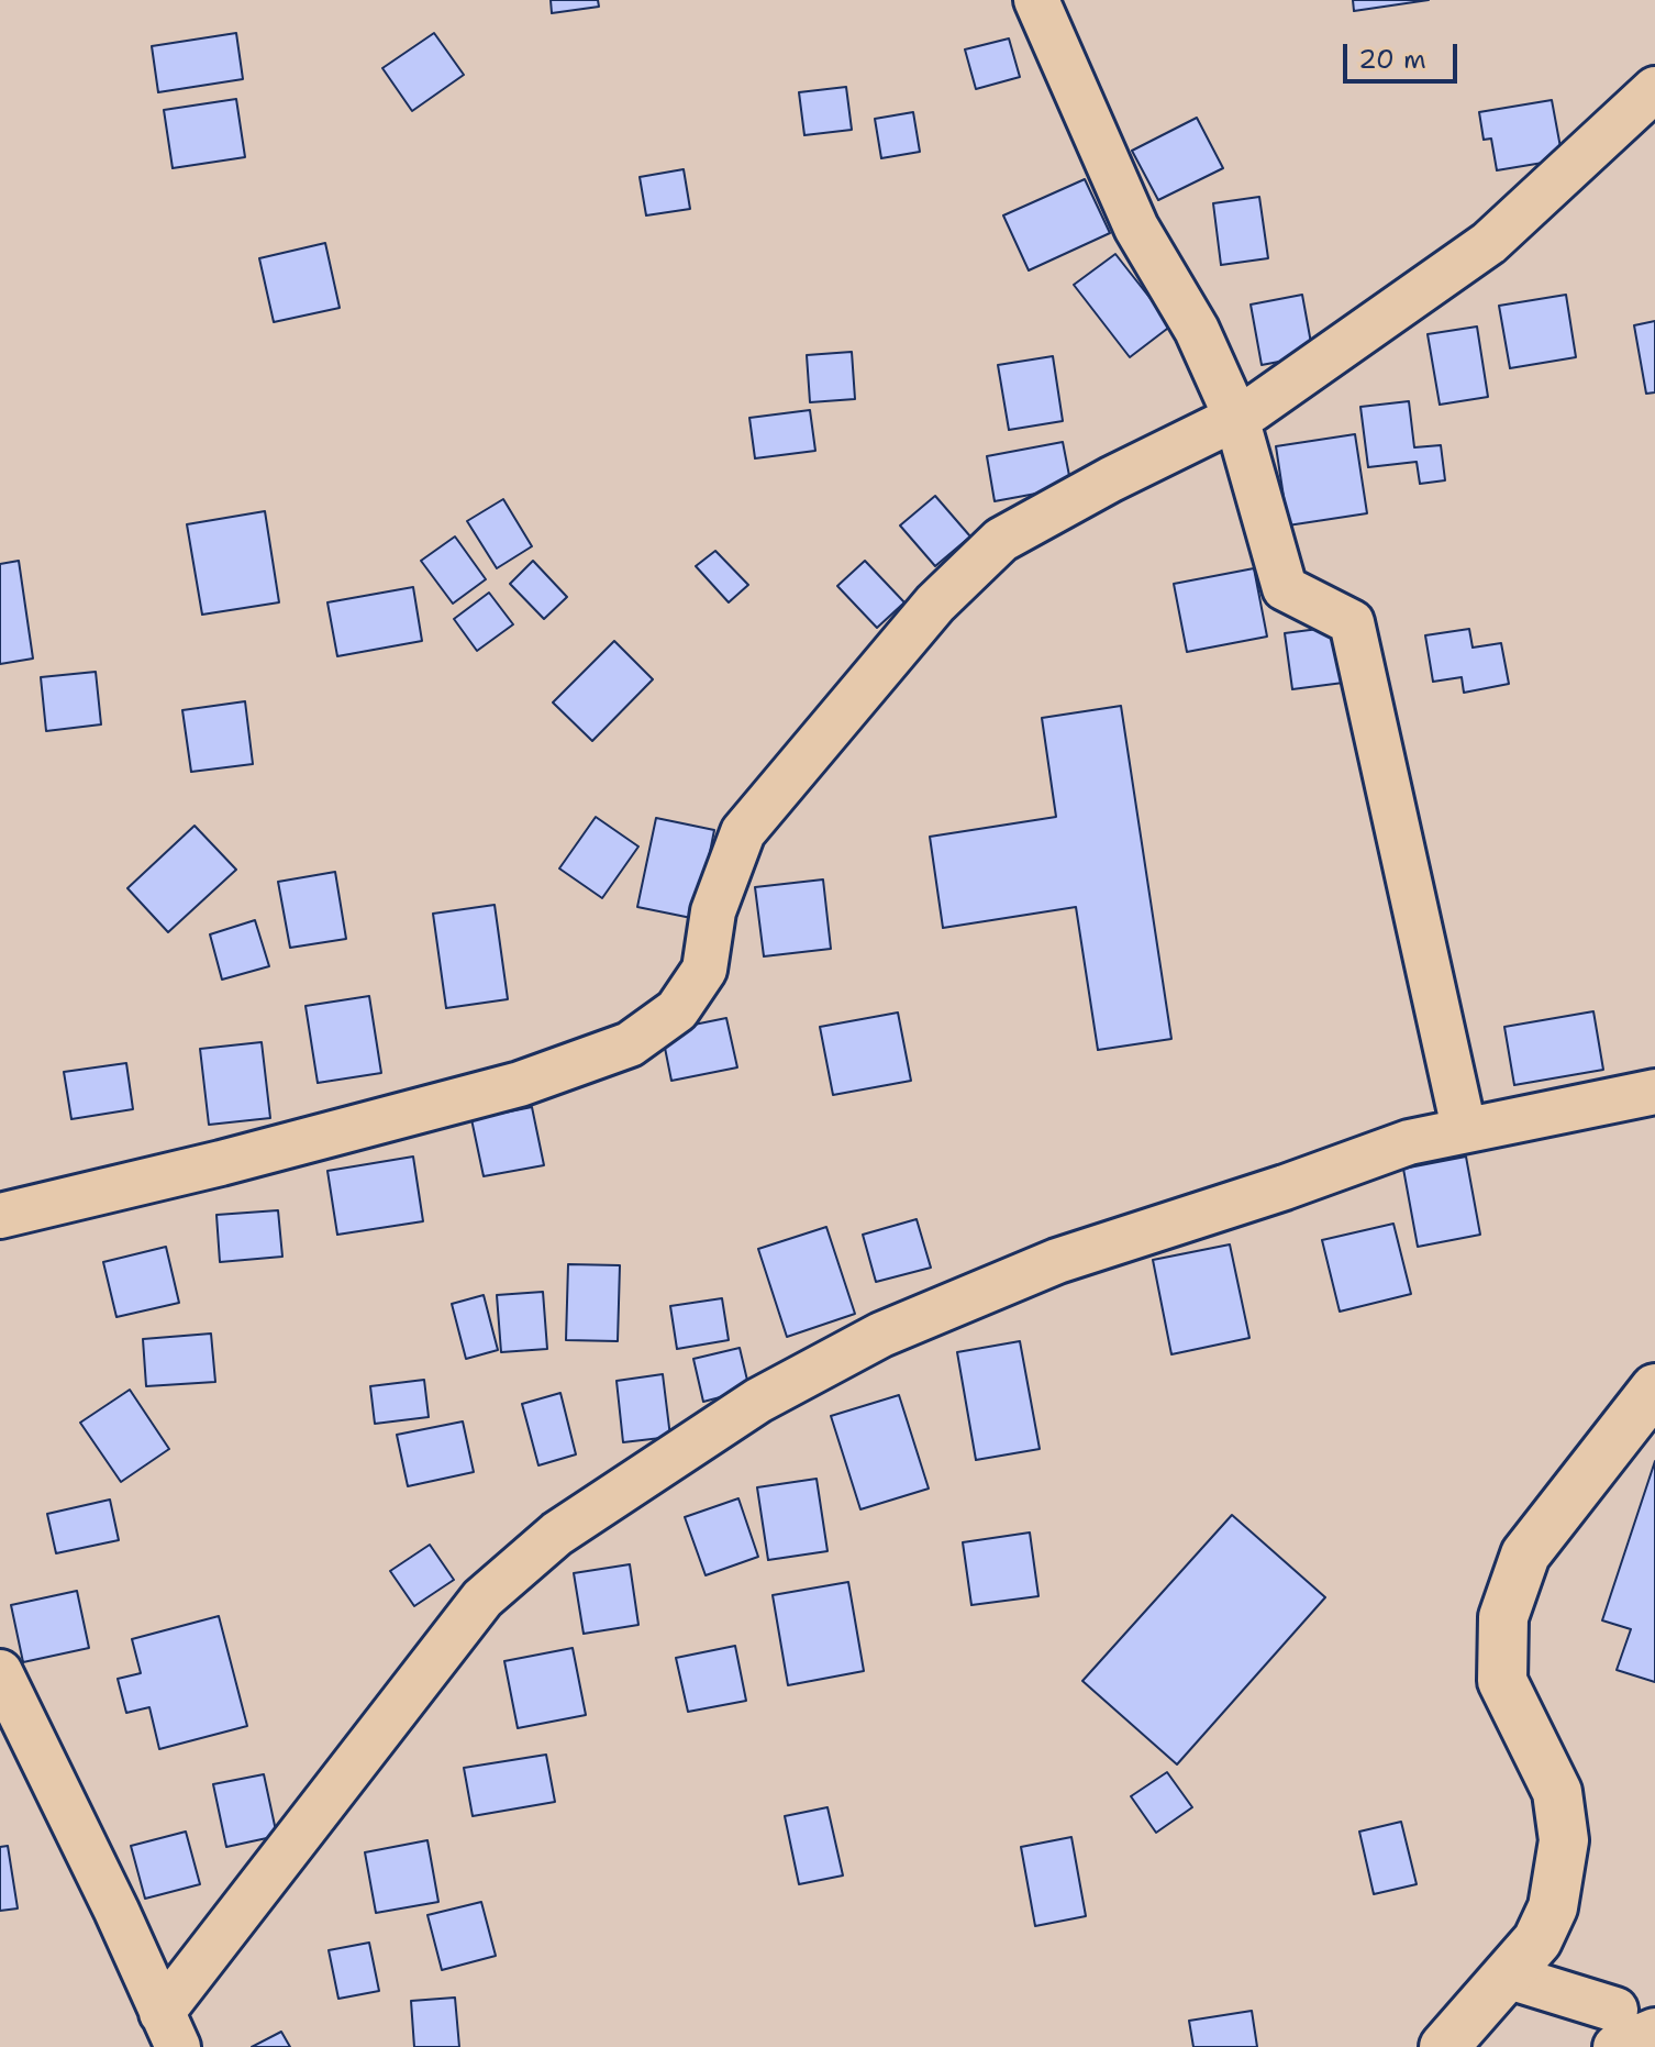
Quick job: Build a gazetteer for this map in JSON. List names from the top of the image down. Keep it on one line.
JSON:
{"scale_bar":"20 m"}
